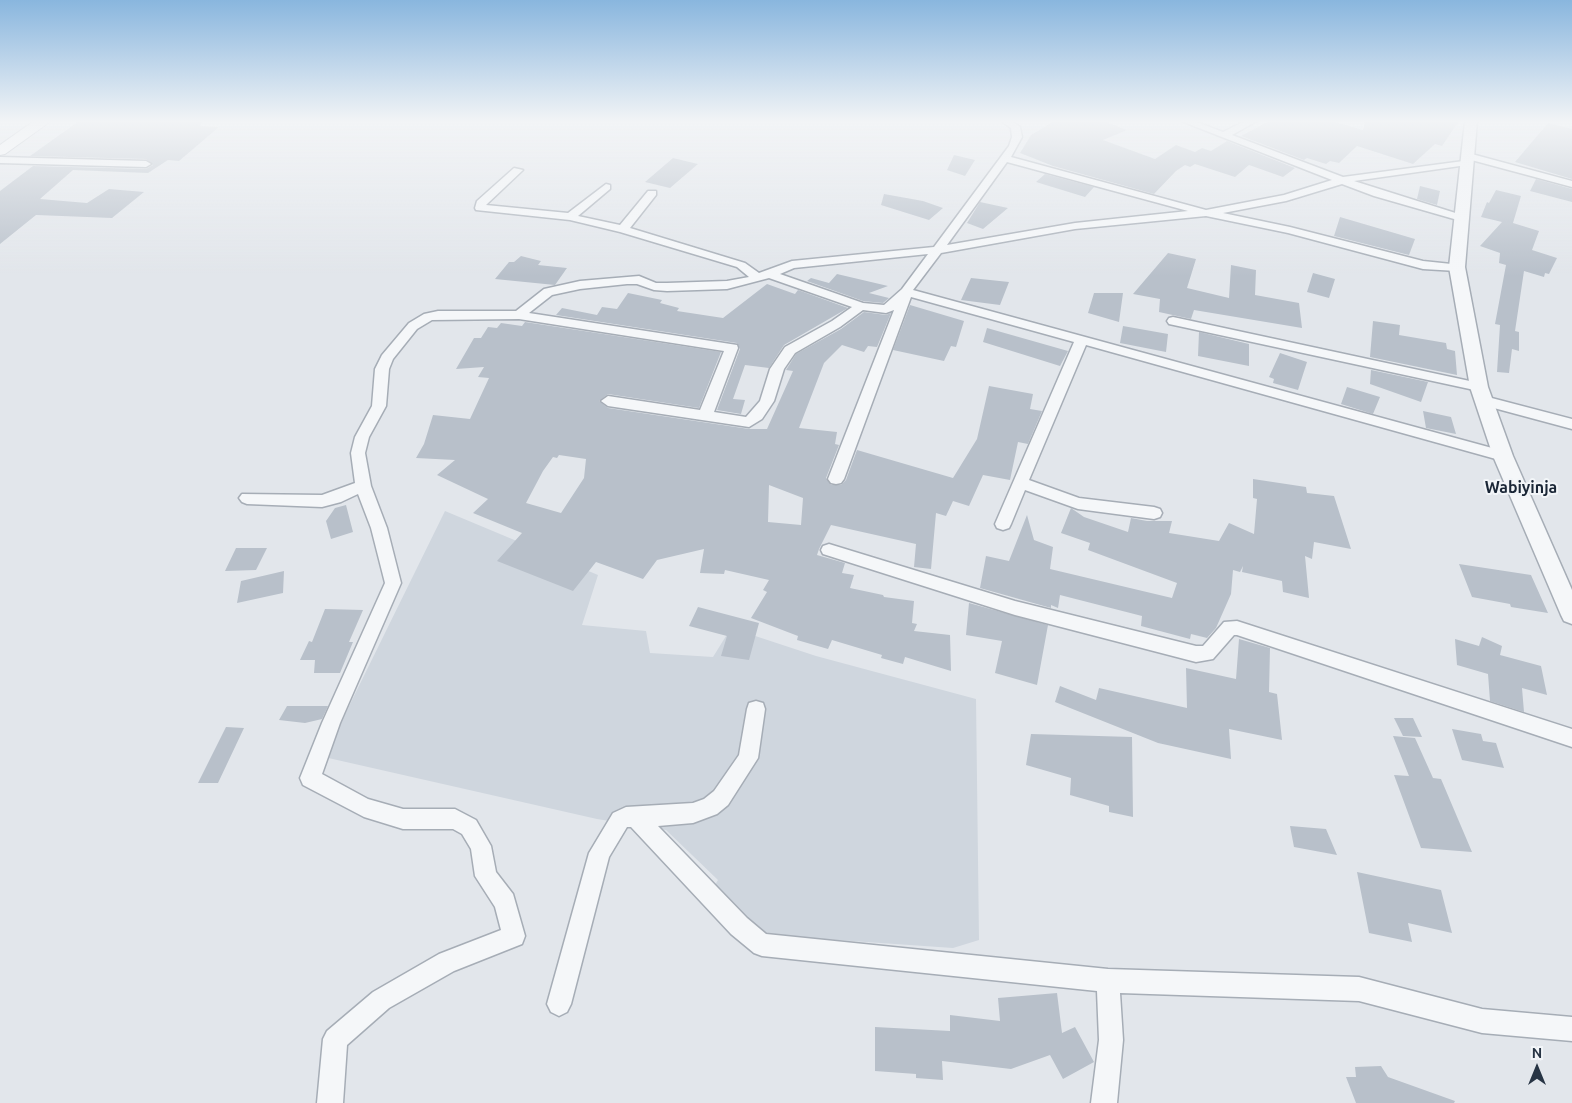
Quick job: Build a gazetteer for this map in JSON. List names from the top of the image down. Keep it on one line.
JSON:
{"districts":["Wabiyinja"],"north":"top"}
